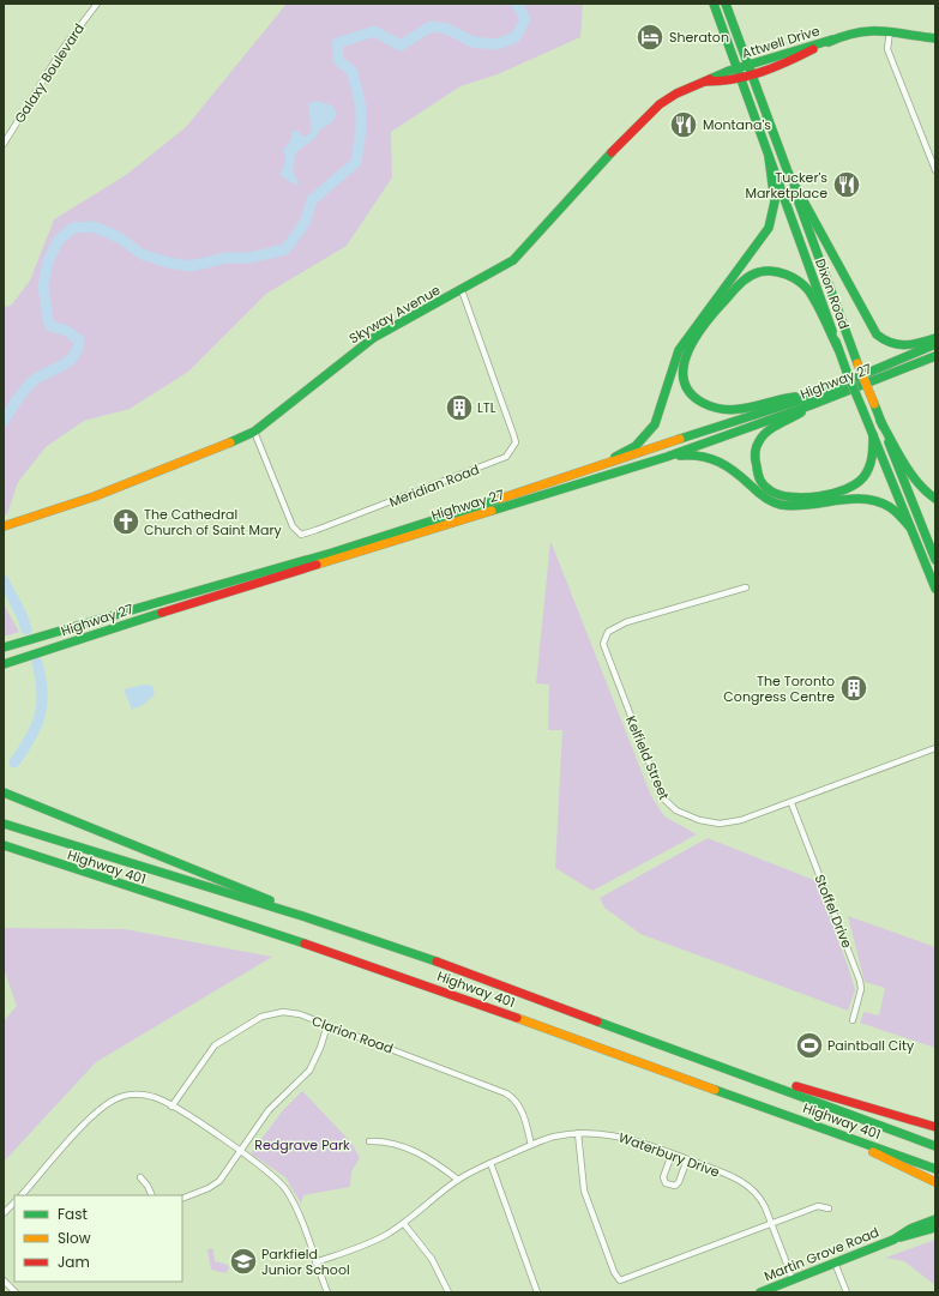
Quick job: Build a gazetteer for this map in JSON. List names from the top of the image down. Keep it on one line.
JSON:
{"streets":{"main road":["Attwell Drive","Dixon Road","Skyway Avenue","Highway 27","Highway 401","Martin Grove Road"],"street":["Galaxy Boulevard","Meridian Road","Kelfield Street","Stoffel Drive","Clarion Road","Waterbury Drive"]},"crossings":[["Attwell Drive","Dixon Road"],["Attwell Drive","Skyway Avenue"],["Dixon Road","Skyway Avenue"],["Skyway Avenue","Meridian Road"],["Kelfield Street","Stoffel Drive"],["Clarion Road","Waterbury Drive"],["Waterbury Drive","Martin Grove Road"]],"parks":["Redgrave Park"],"places":{"hotel":["Sheraton"],"restaurant":["Montana's","Tucker's Marketplace"],"building":["LTL","The Toronto Congress Centre"],"church":["The Cathedral Church of Saint Mary"],"sports":["Paintball City"],"school or university":["Parkfield Junior School"]},"legend":["Fast","Slow","Jam"]}
